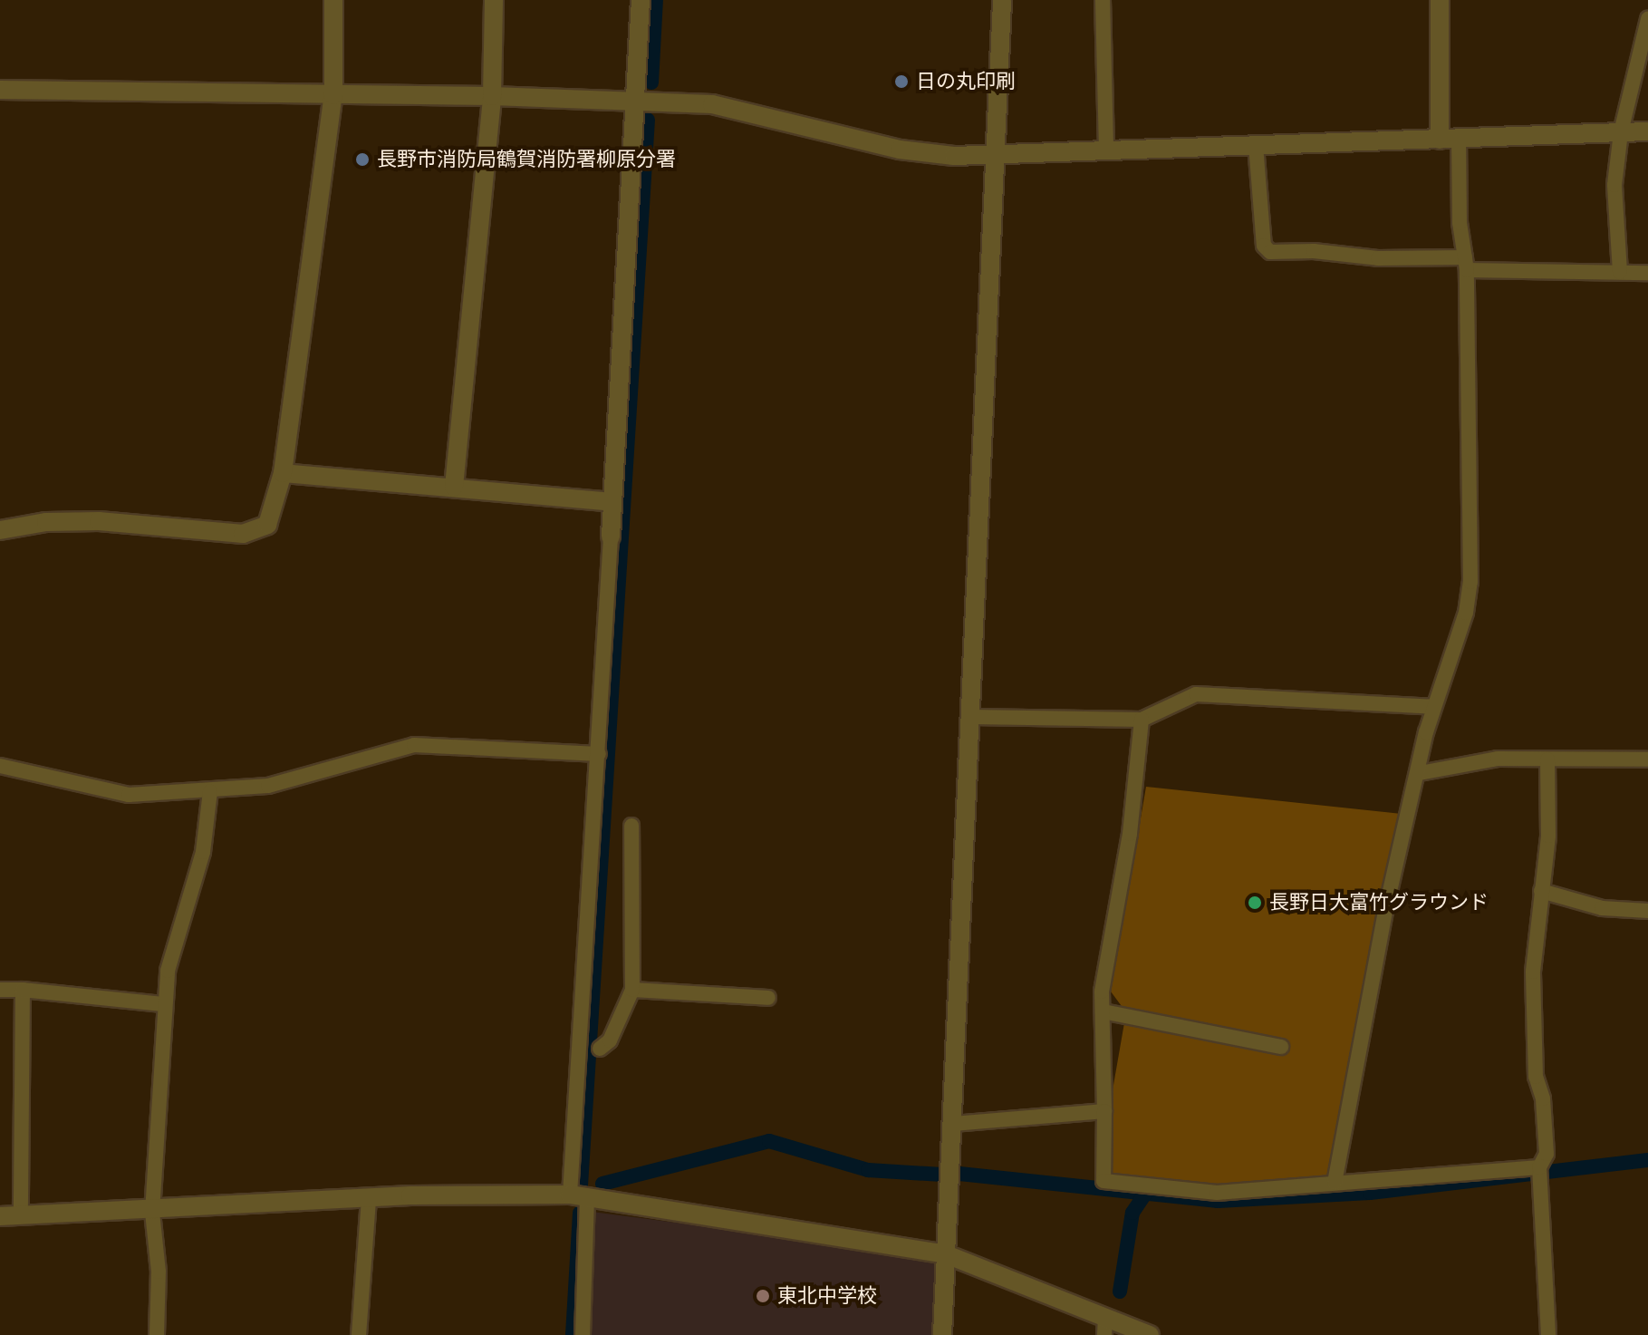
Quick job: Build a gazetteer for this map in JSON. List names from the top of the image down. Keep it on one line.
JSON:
{"places":["日の丸印刷","長野市消防局鶴賀消防署柳原分署","長野日大富竹グラウンド","東北中学校"]}
